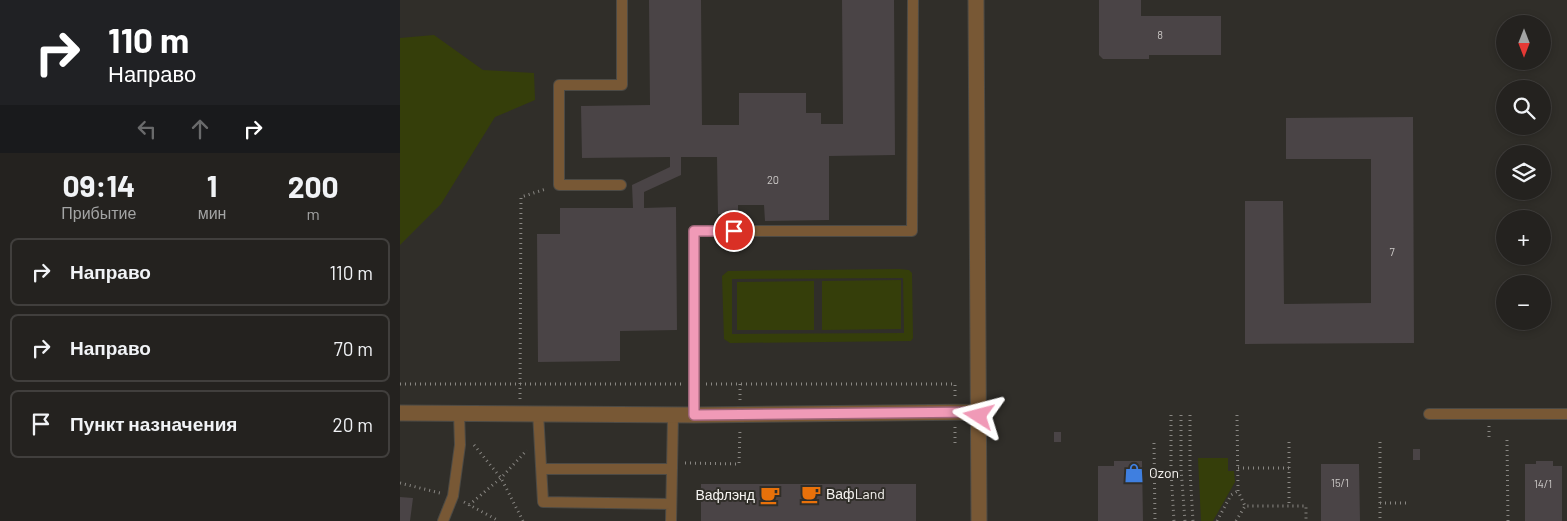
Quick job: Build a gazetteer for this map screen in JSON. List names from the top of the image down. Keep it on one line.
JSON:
{"places":{"shop":["Ozon"],"cafe":["ВафLand","Вафлэнд"]},"house_numbers":["8","20","7","15/1","14/1"],"north":"bottom","page":{"turn":["110 m","Направо"],"map_buttons":["+","−"],"eta":["09:14","Прибытие","1","мин","200","m"],"list":[{"name":"Направо","value":"110 m"},{"name":"Направо","value":"70 m"},{"name":"Пункт назначения","value":"20 m"}]}}
